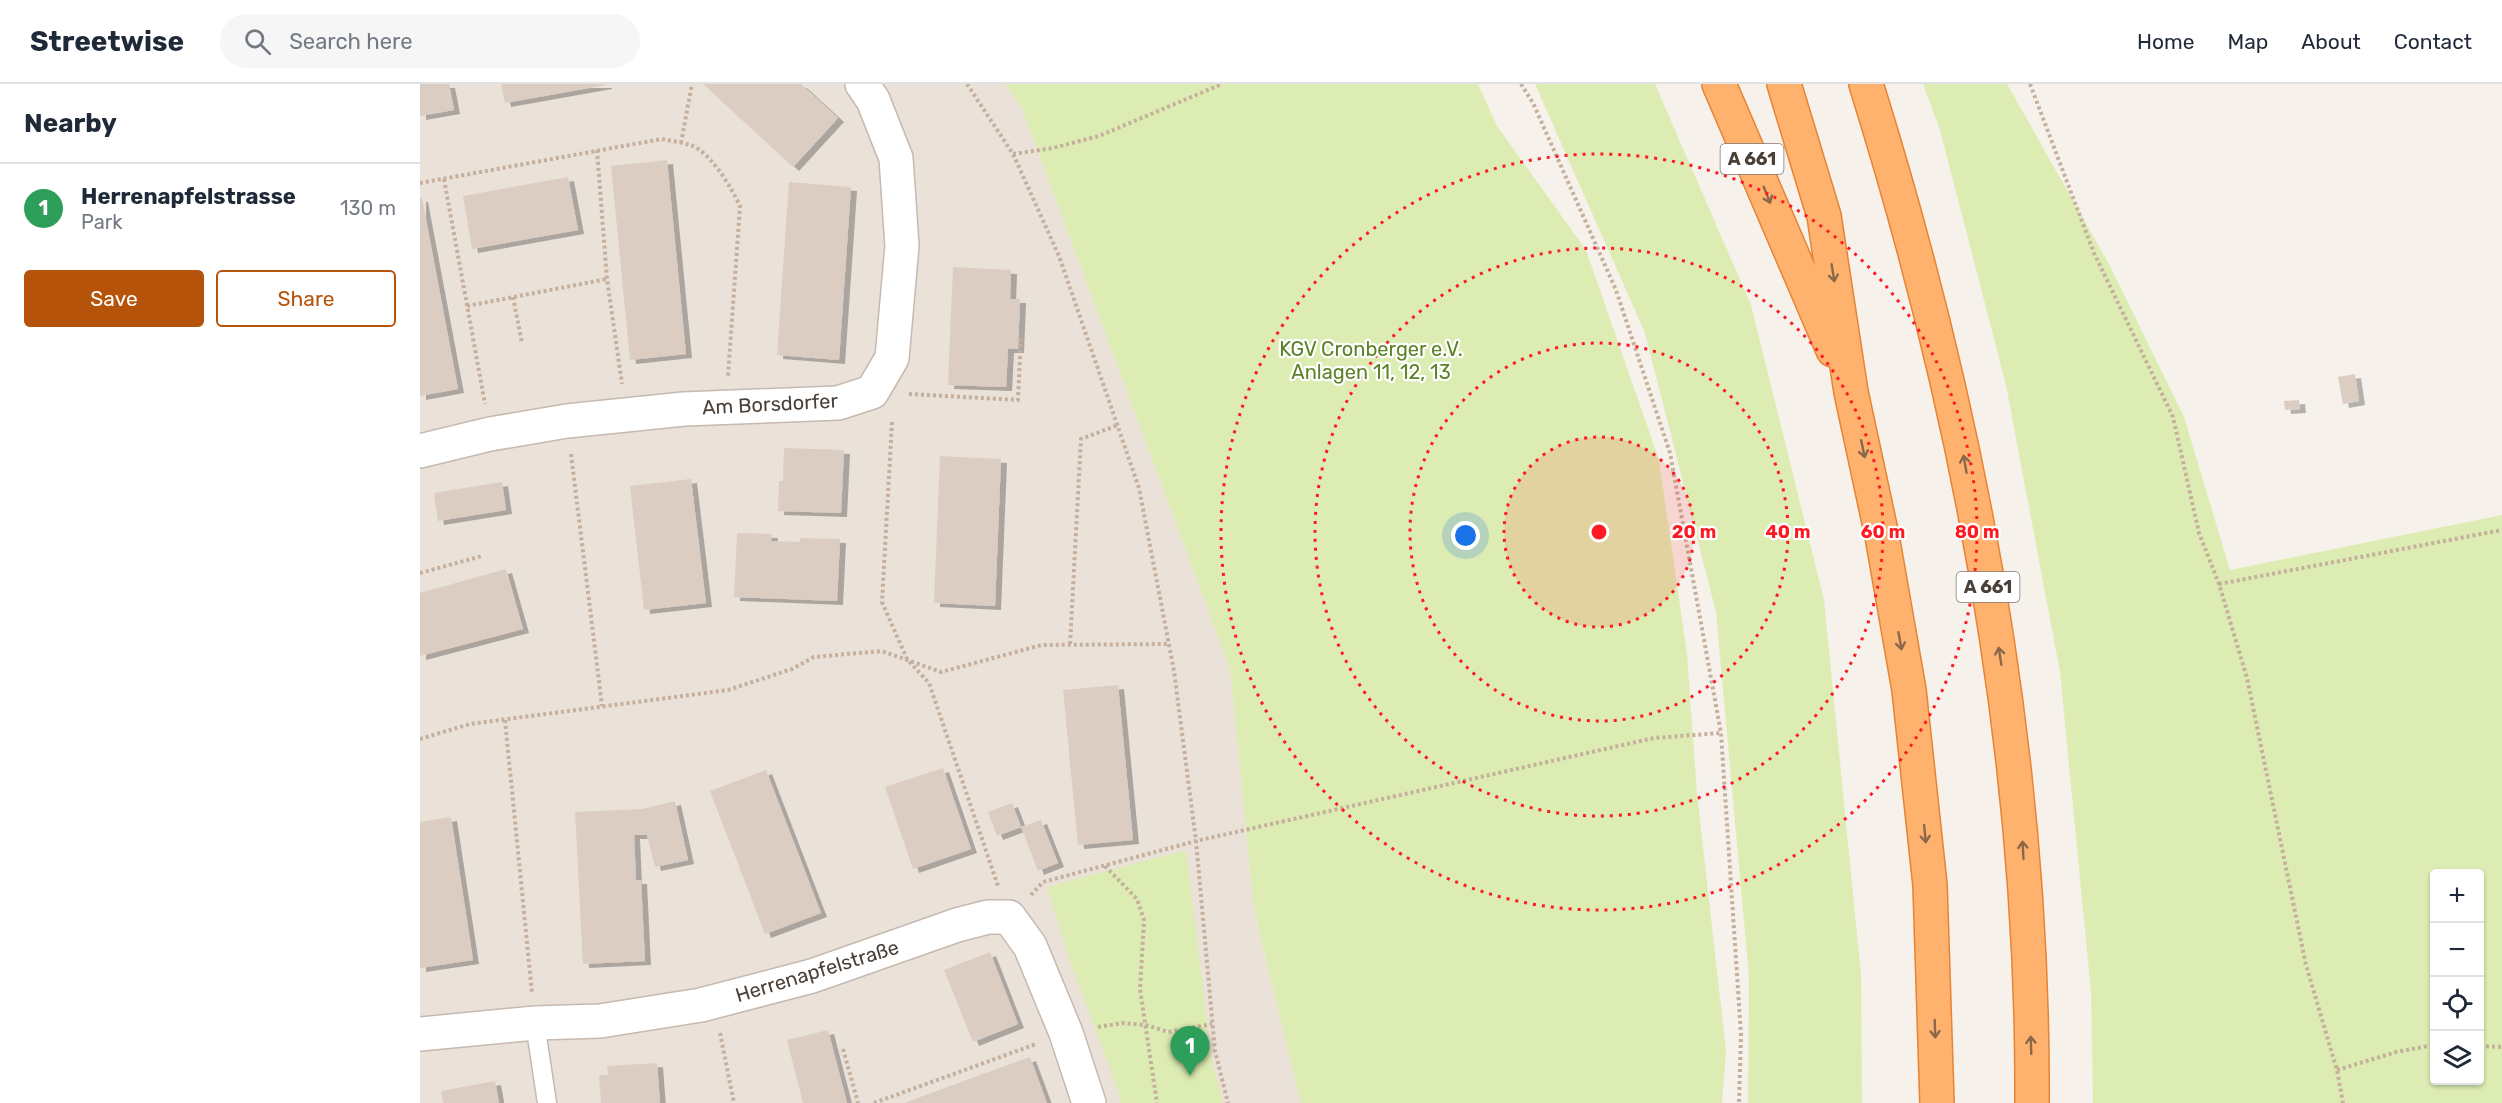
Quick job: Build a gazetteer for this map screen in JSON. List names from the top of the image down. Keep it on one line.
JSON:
{"streets":{"highway":["A 661"],"street":["Am Borsdorfer","Herrenapfelstraße"]},"parks":["KGV Cronberger e.V. Anlagen 11, 12, 13"],"page":{"header":"Streetwise","search":"Search here","nav":["Home","Map","About","Contact"],"heading":"Nearby","list":[{"mark":"1","name":"Herrenapfelstrasse","note":"Park","value":"130 m"}],"buttons":["Save","Share"],"map_buttons":["+","−"],"pins":"1"},"rings":["20 m","40 m","60 m","80 m"]}
